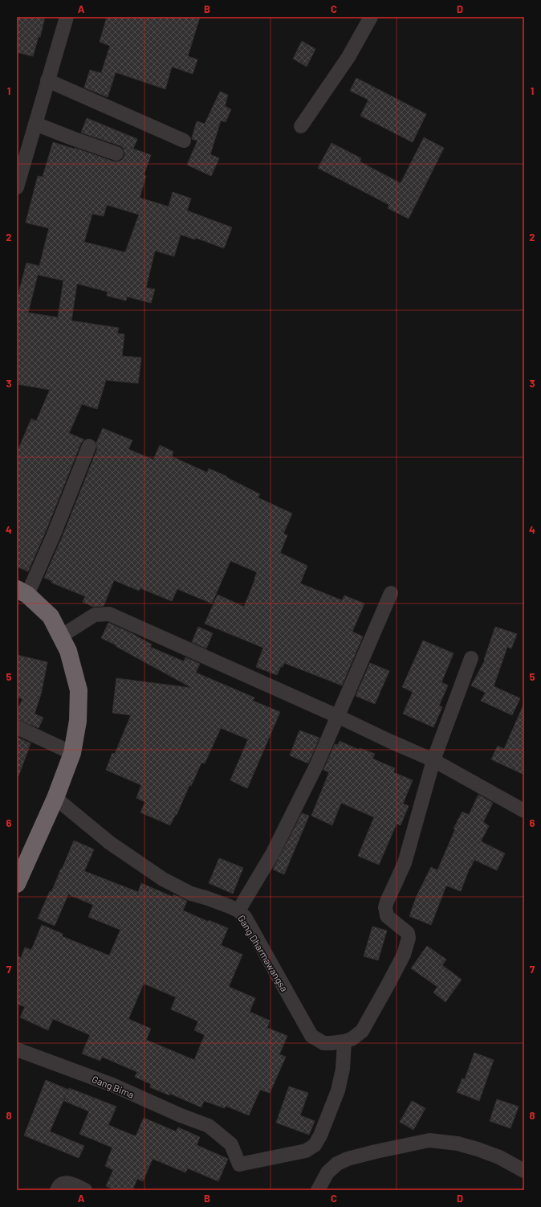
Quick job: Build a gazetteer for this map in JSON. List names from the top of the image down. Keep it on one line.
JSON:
{"streets":{"street":["Gang Dharmawangsa","Gang Bima"]},"crossings":[["Gang Dharmawangsa","Gang Bima"]],"grid":{"columns":["A","B","C","D"],"rows":["1","2","3","4","5","6","7","8"]}}
